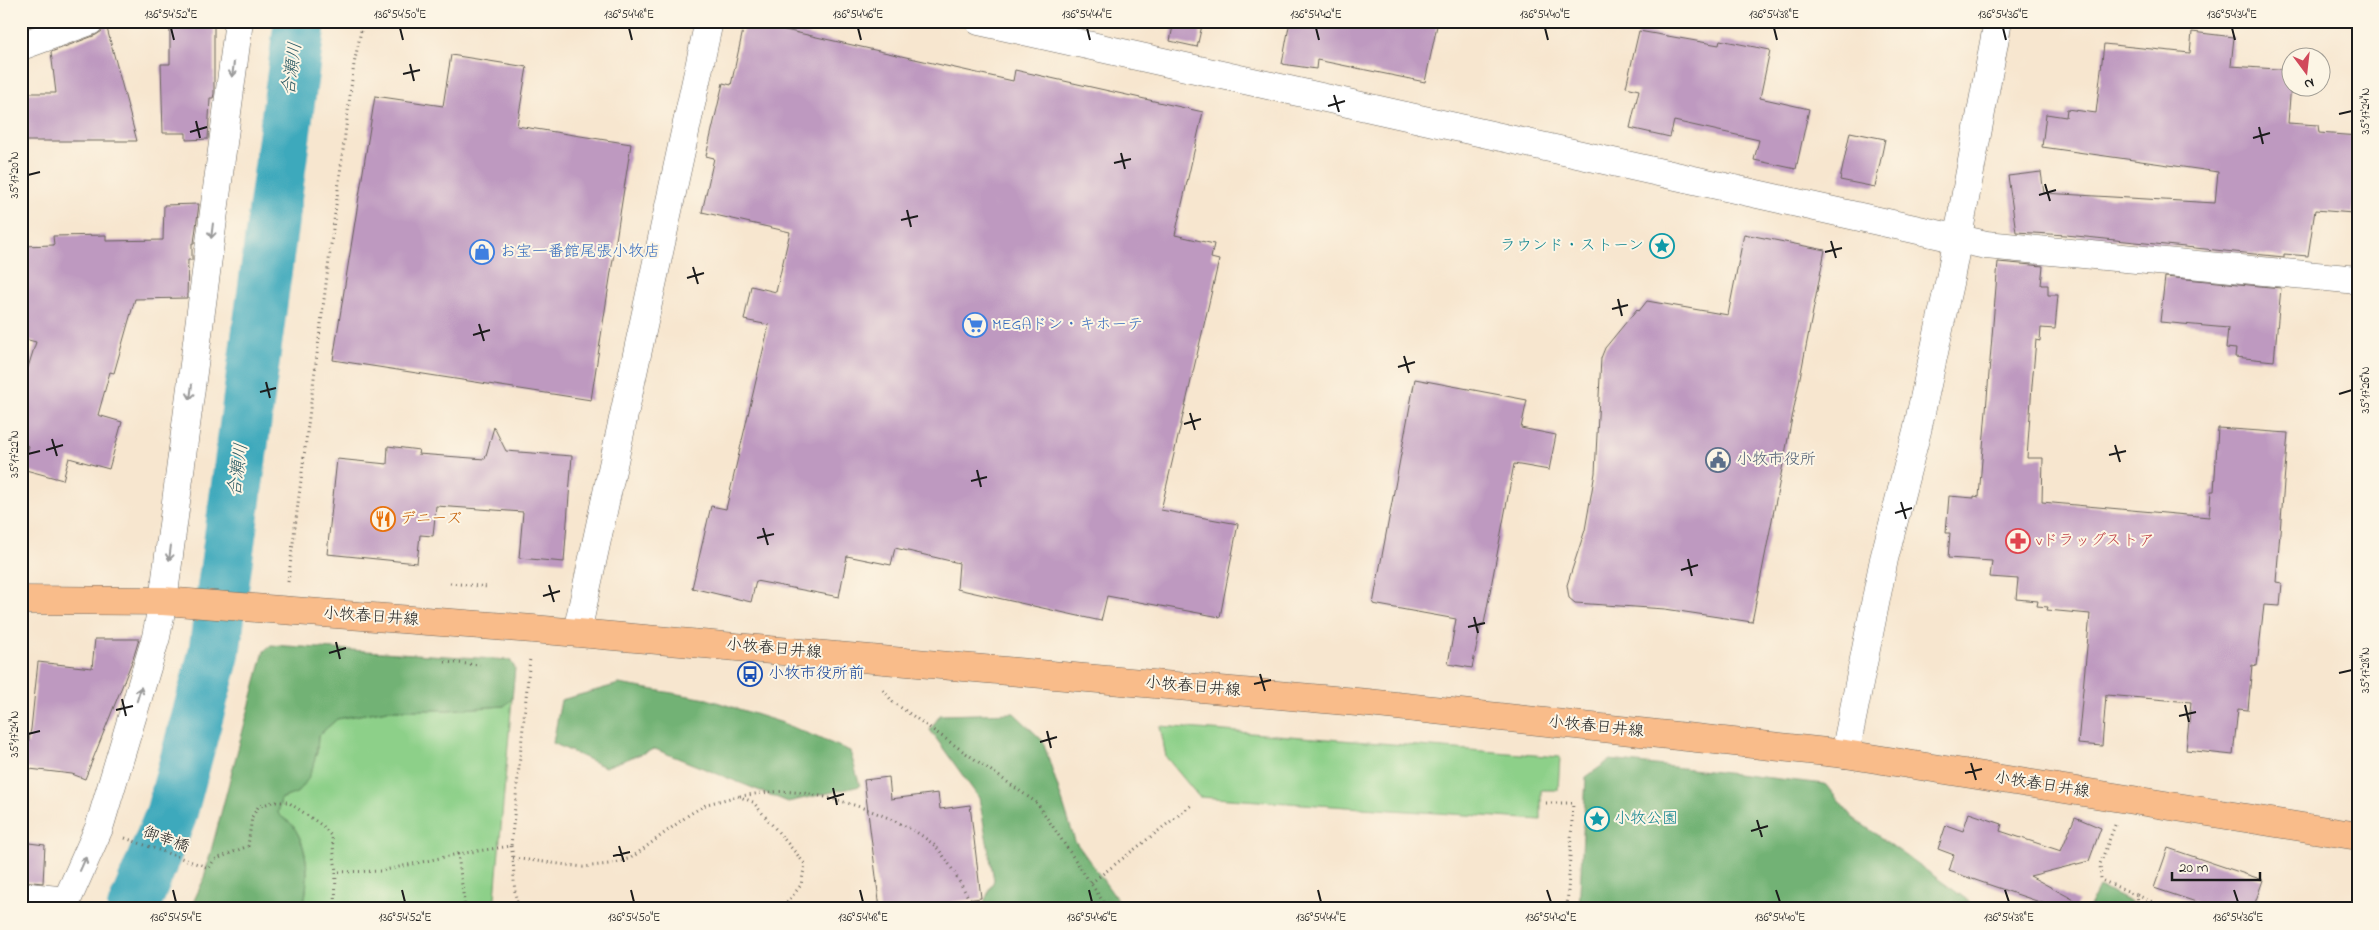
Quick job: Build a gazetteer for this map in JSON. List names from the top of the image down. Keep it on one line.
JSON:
{"streets":{"main road":["小牧春日井線"],"path":["御幸橋"]},"water":["合瀬川"],"places":{"place":["ラウンド・ストーン","小牧公園"],"shop":["お宝一番館尾張小牧店"],"supermarket":["MEGAドン・キホーテ"],"public building":["小牧市役所"],"restaurant":["デニーズ"],"pharmacy":["vドラッグストア"],"bus stop":["小牧市役所前"]},"scale_bar":"20 m","north":"bottom","coordinates":["136°54'52\"E","136°54'50\"E","136°54'48\"E","136°54'46\"E","136°54'44\"E","136°54'42\"E","136°54'40\"E","136°54'38\"E","136°54'36\"E","136°54'34\"E","35°17'24\"N","35°17'20\"N","35°17'26\"N","35°17'22\"N","35°17'28\"N","136°54'54\"E"]}
